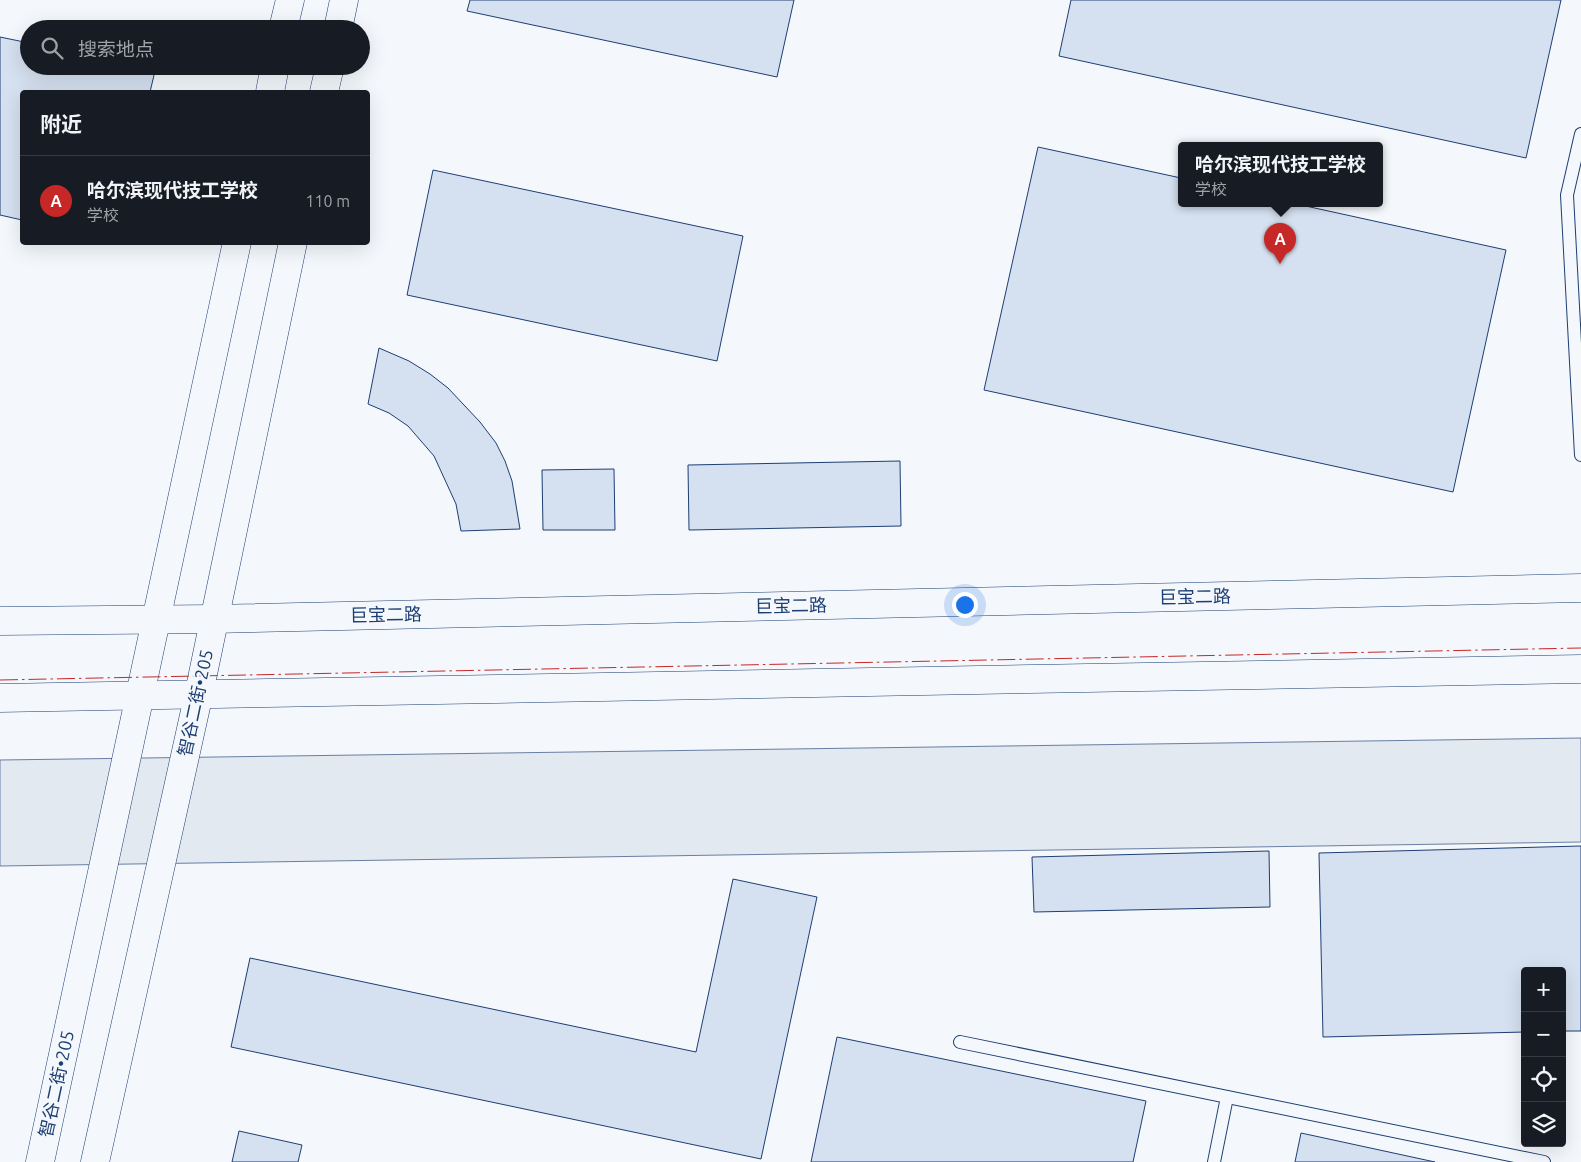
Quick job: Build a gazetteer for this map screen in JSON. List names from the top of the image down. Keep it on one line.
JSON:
{"streets":{"street":["巨宝二路","智谷二街•205"]},"crossings":[["巨宝二路","智谷二街•205"]],"page":{"search":"搜索地点","heading":"附近","popup":["哈尔滨现代技工学校","学校"],"list":[{"mark":"A","name":"哈尔滨现代技工学校","note":"学校","value":"110 m"}],"pins":"A","map_buttons":["+","−"]}}
